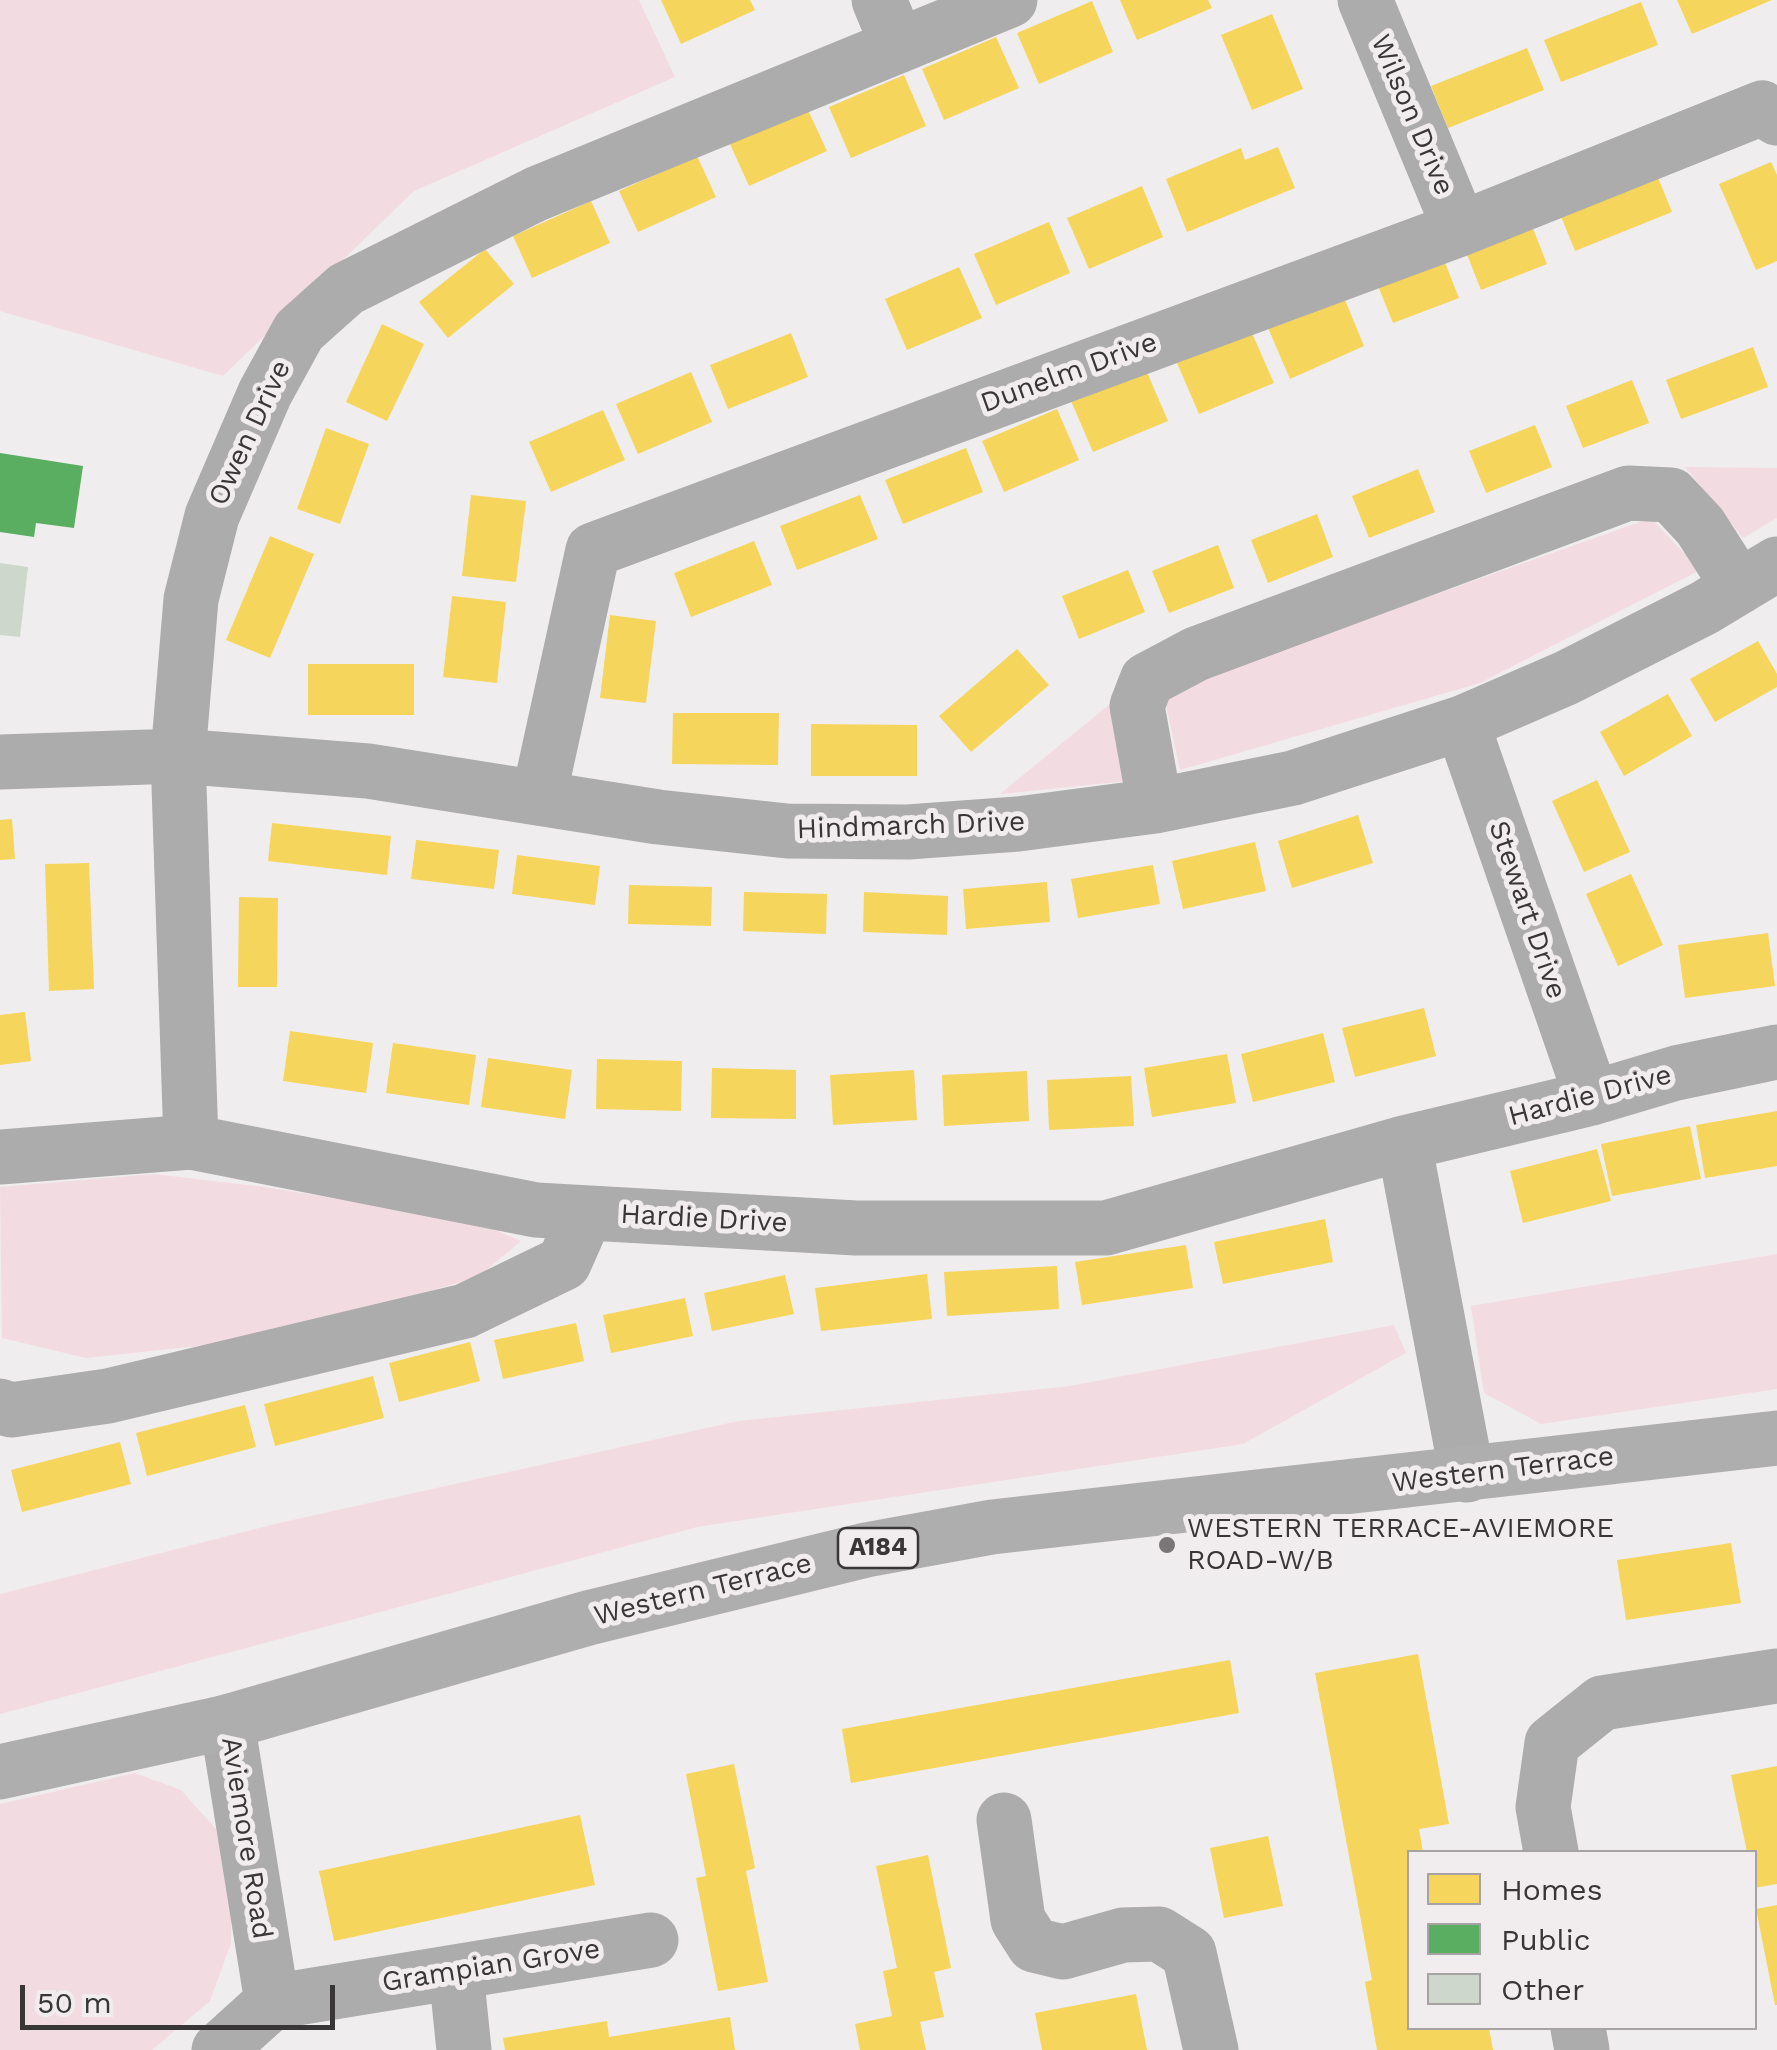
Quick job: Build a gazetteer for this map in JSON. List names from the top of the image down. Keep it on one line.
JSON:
{"streets":{"main road":["Western Terrace","A184"],"street":["Wilson Drive","Dunelm Drive","Owen Drive","Hindmarch Drive","Stewart Drive","Hardie Drive","Aviemore Road","Grampian Grove"]},"crossings":[["Wilson Drive","Dunelm Drive"],["Dunelm Drive","Hindmarch Drive"],["Owen Drive","Hindmarch Drive"],["Owen Drive","Hardie Drive"],["Hindmarch Drive","Stewart Drive"],["Stewart Drive","Hardie Drive"],["Western Terrace","Aviemore Road"],["Aviemore Road","Grampian Grove"]],"places":["WESTERN TERRACE-AVIEMORE ROAD-W/B"],"legend":["Homes","Public","Other"],"scale_bar":"50 m"}
